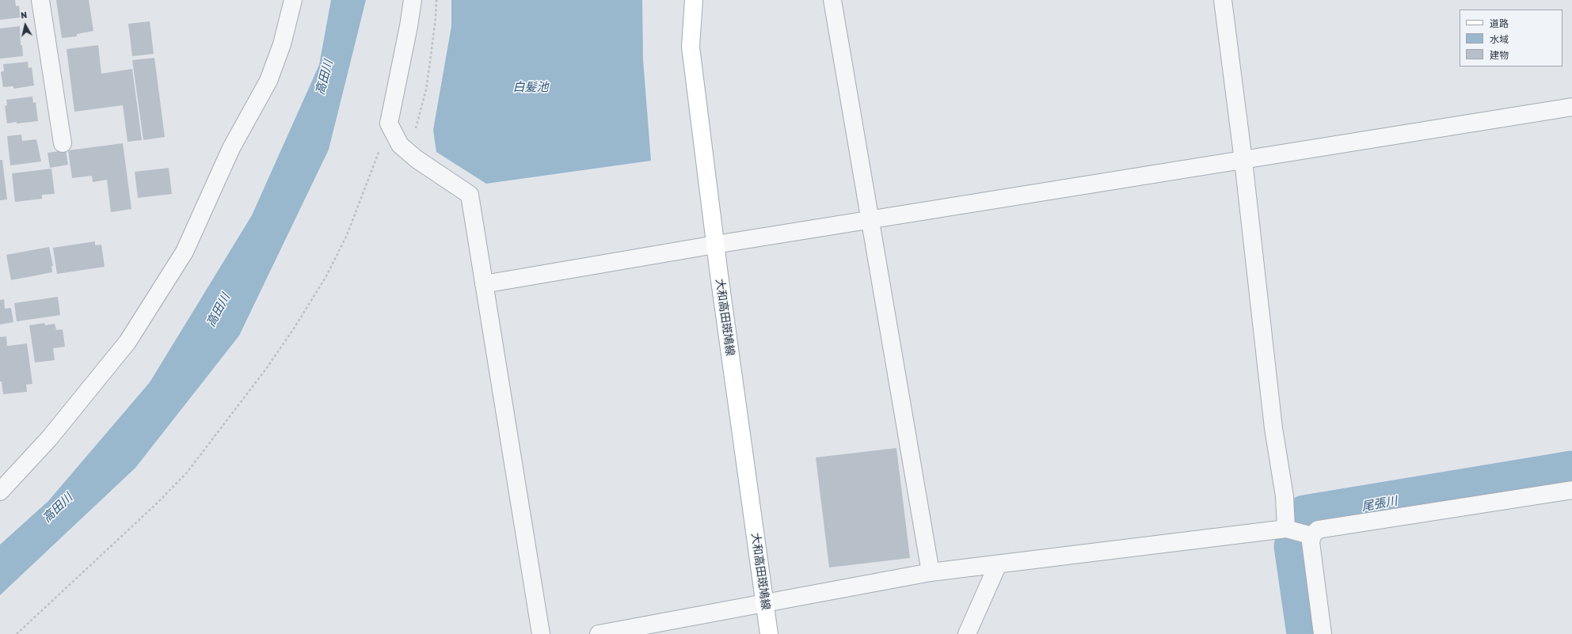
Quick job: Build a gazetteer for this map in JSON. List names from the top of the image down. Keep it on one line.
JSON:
{"streets":{"main road":["大和高田斑鳩線"]},"water":["高田川","白髪池","尾張川"],"legend":["道路","水域","建物"],"north":"top"}
